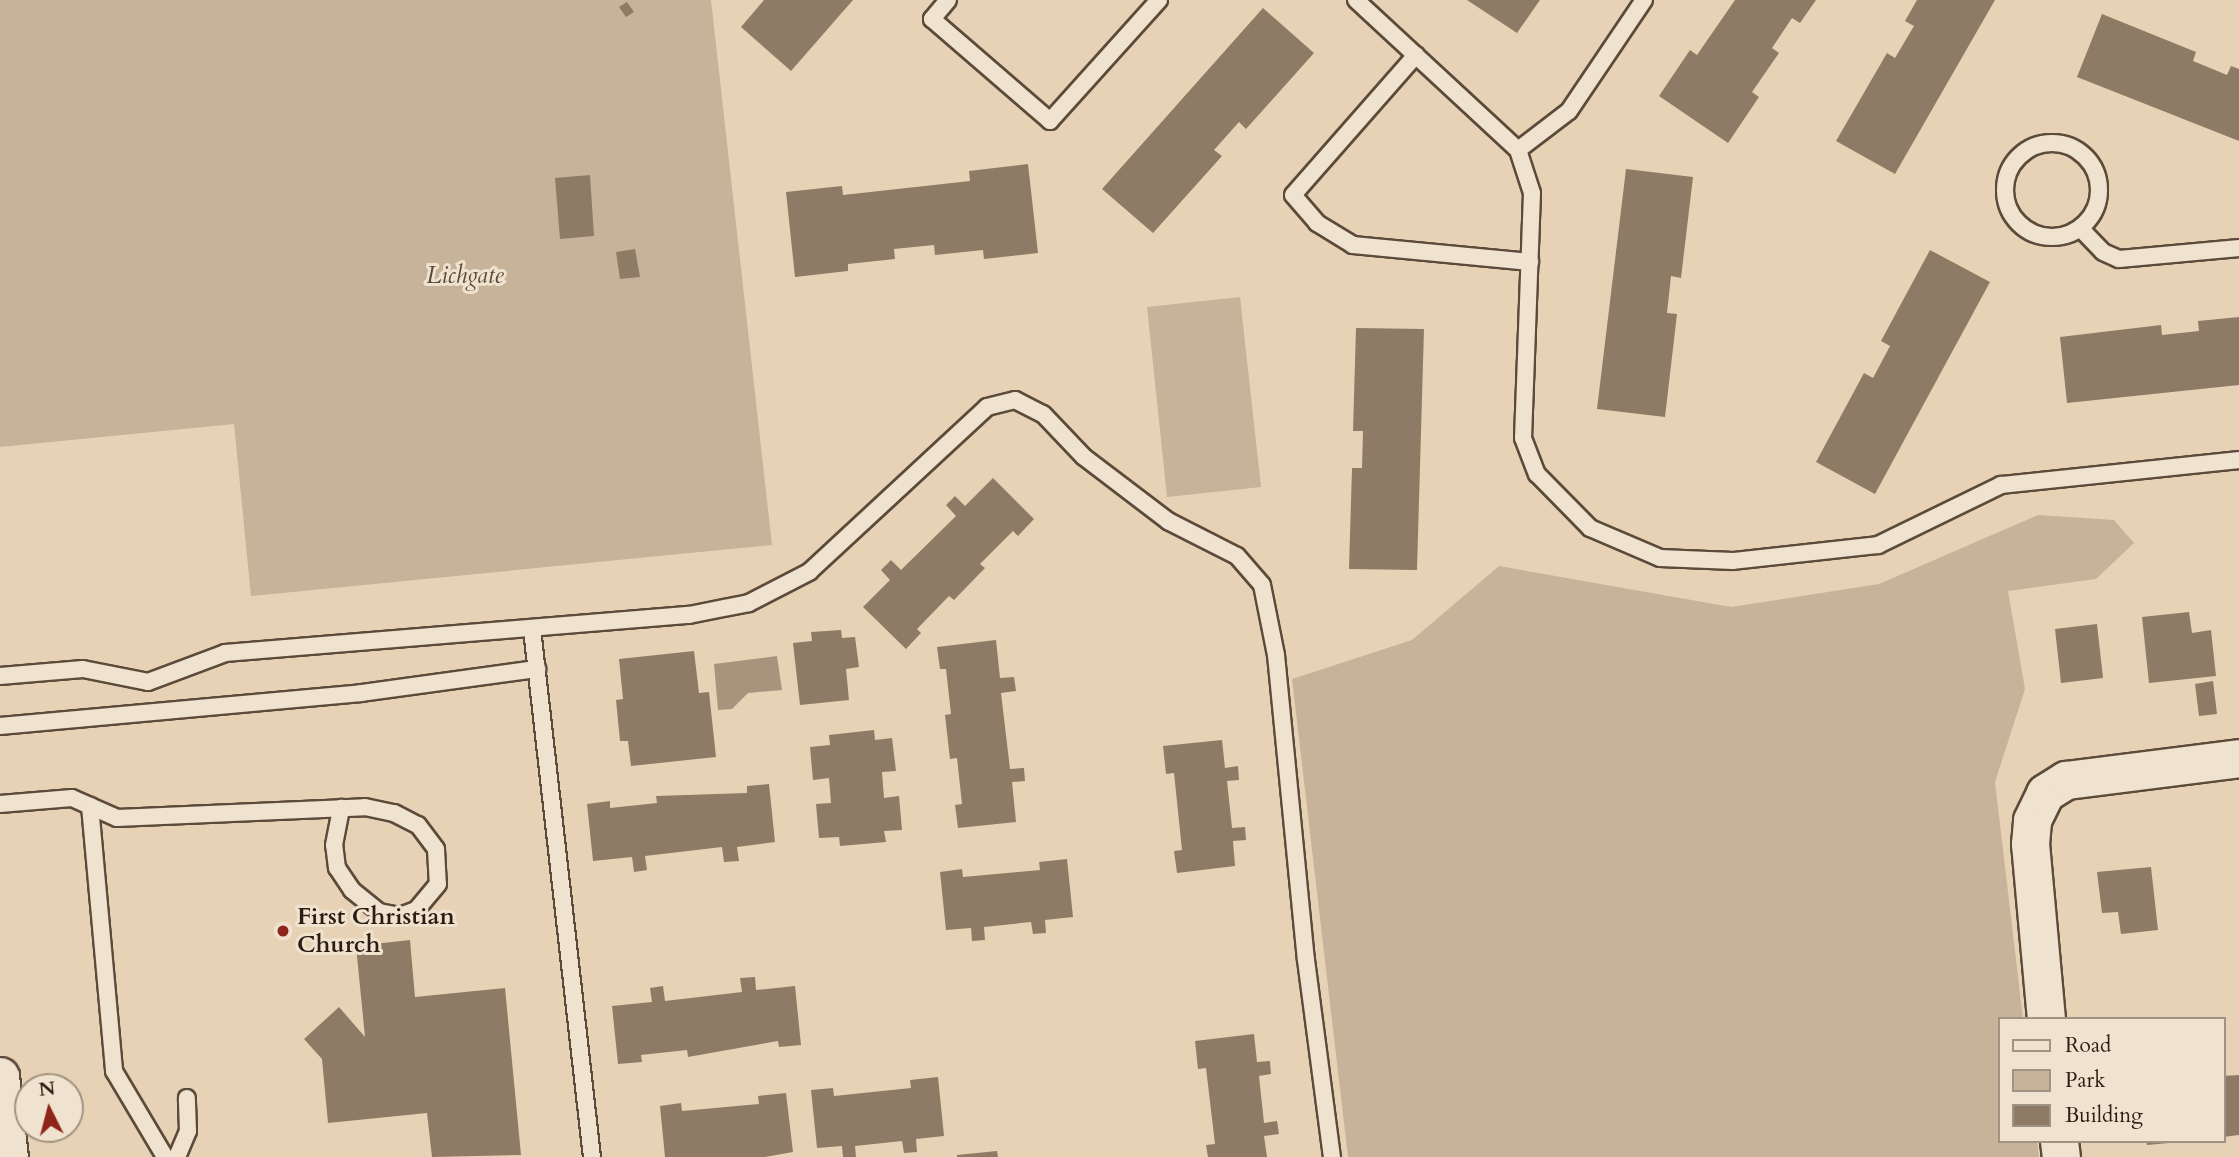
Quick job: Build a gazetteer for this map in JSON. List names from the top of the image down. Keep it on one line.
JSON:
{"parks":["Lichgate"],"places":["First Christian Church"],"legend":["Road","Park","Building"],"north":"top"}
